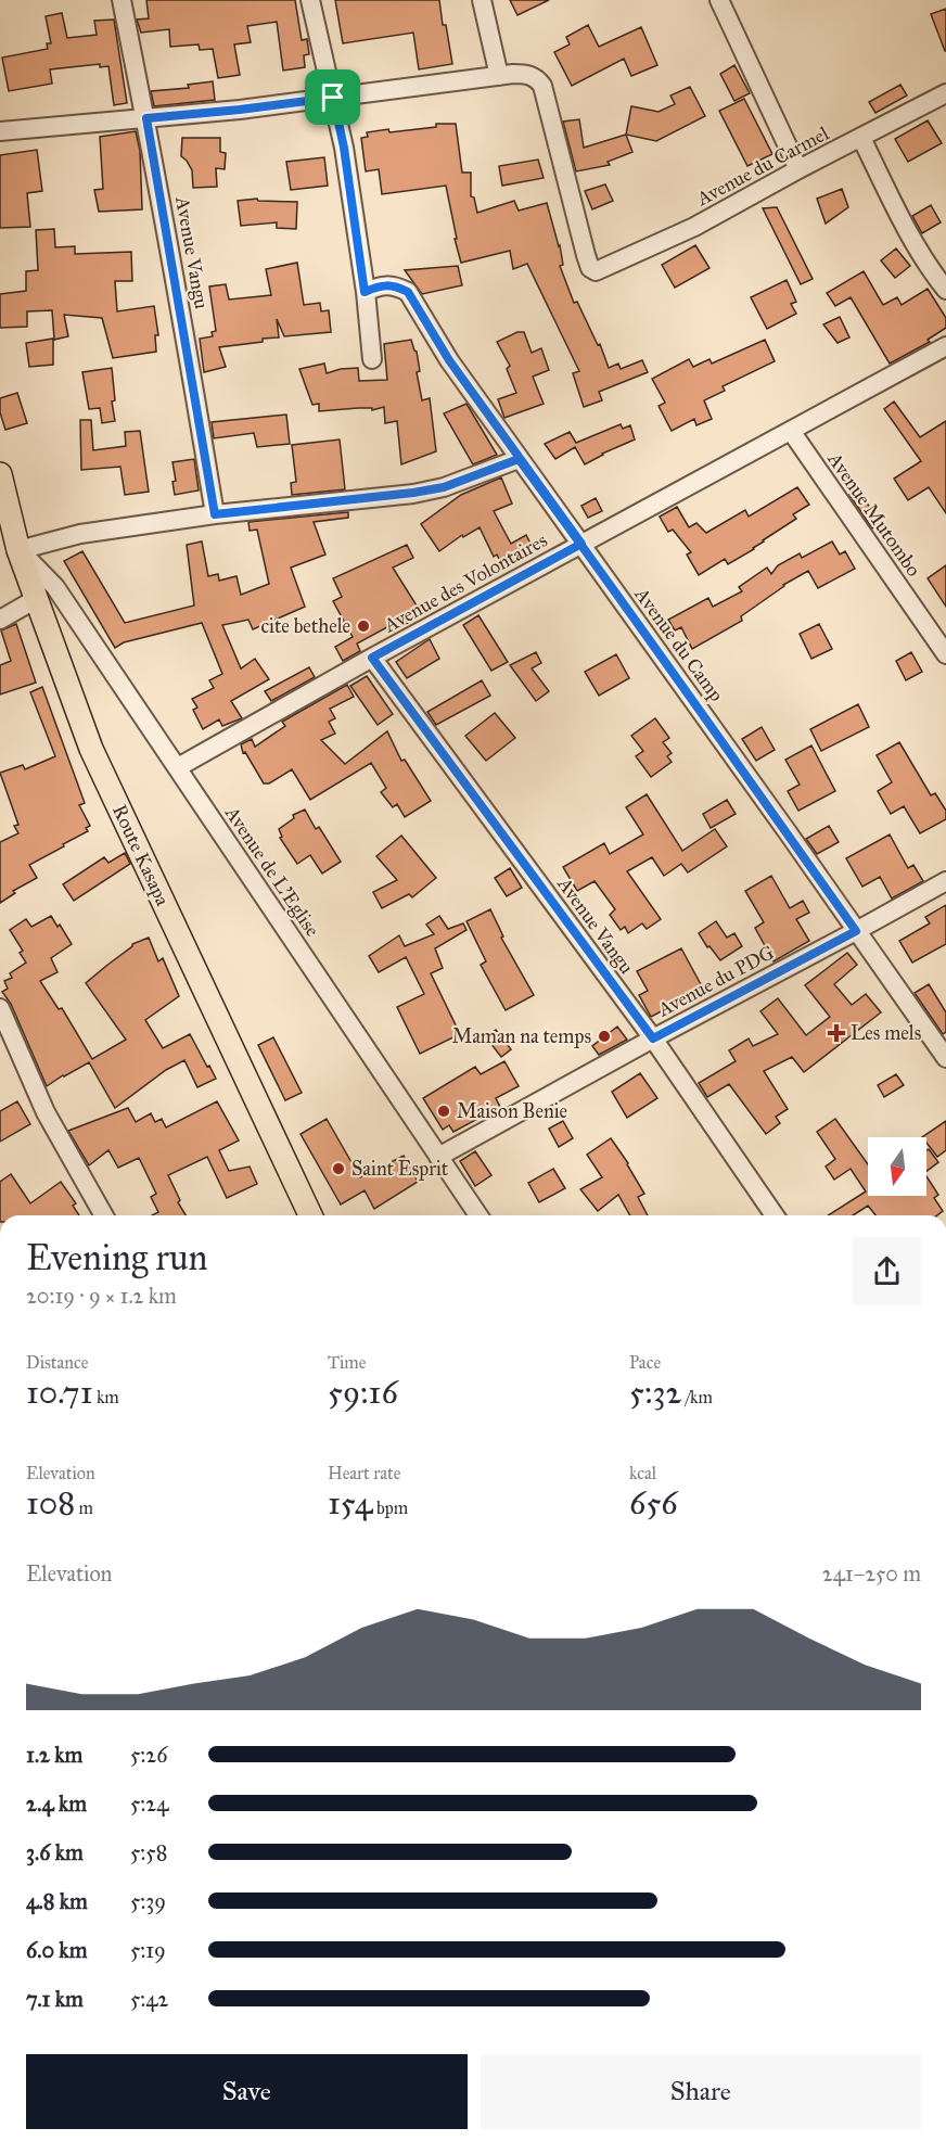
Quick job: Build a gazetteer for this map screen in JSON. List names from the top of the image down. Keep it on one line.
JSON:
{"streets":{"main road":["Route Kasapa"],"street":["Avenue du Carmel","Avenue Vangu","Avenue Mutombo","Avenue des Volontaires","Avenue du Camp","Avenue de L'Eglise","Avenue du PDG"]},"crossings":[["Avenue Vangu","Avenue des Volontaires"],["Avenue Vangu","Avenue du PDG"],["Avenue Mutombo","Avenue des Volontaires"],["Avenue des Volontaires","Avenue du Camp"],["Avenue des Volontaires","Avenue de L'Eglise"],["Avenue du Camp","Avenue du PDG"],["Route Kasapa","Avenue de L'Eglise"],["Avenue de L'Eglise","Avenue du PDG"]],"places":{"other":["cite bethele","Maman na temps","Maison Benie","Saint Esprit"],"health":["Les mels"]},"north":"bottom","page":{"heading":["Evening run","20:19 · 9 × 1.2 km"],"stats":[["Distance","10.71 km"],["Time","59:16"],["Pace","5:32 /km"],["Elevation","108 m"],["Heart rate","154 bpm"],["kcal","656"]],"chart":["Elevation","241–250 m"],"list":[{"name":"1.2 km","note":"5:26"},{"name":"2.4 km","note":"5:24"},{"name":"3.6 km","note":"5:58"},{"name":"4.8 km","note":"5:39"},{"name":"6.0 km","note":"5:19"},{"name":"7.1 km","note":"5:42"}],"buttons":["Save","Share"]}}
